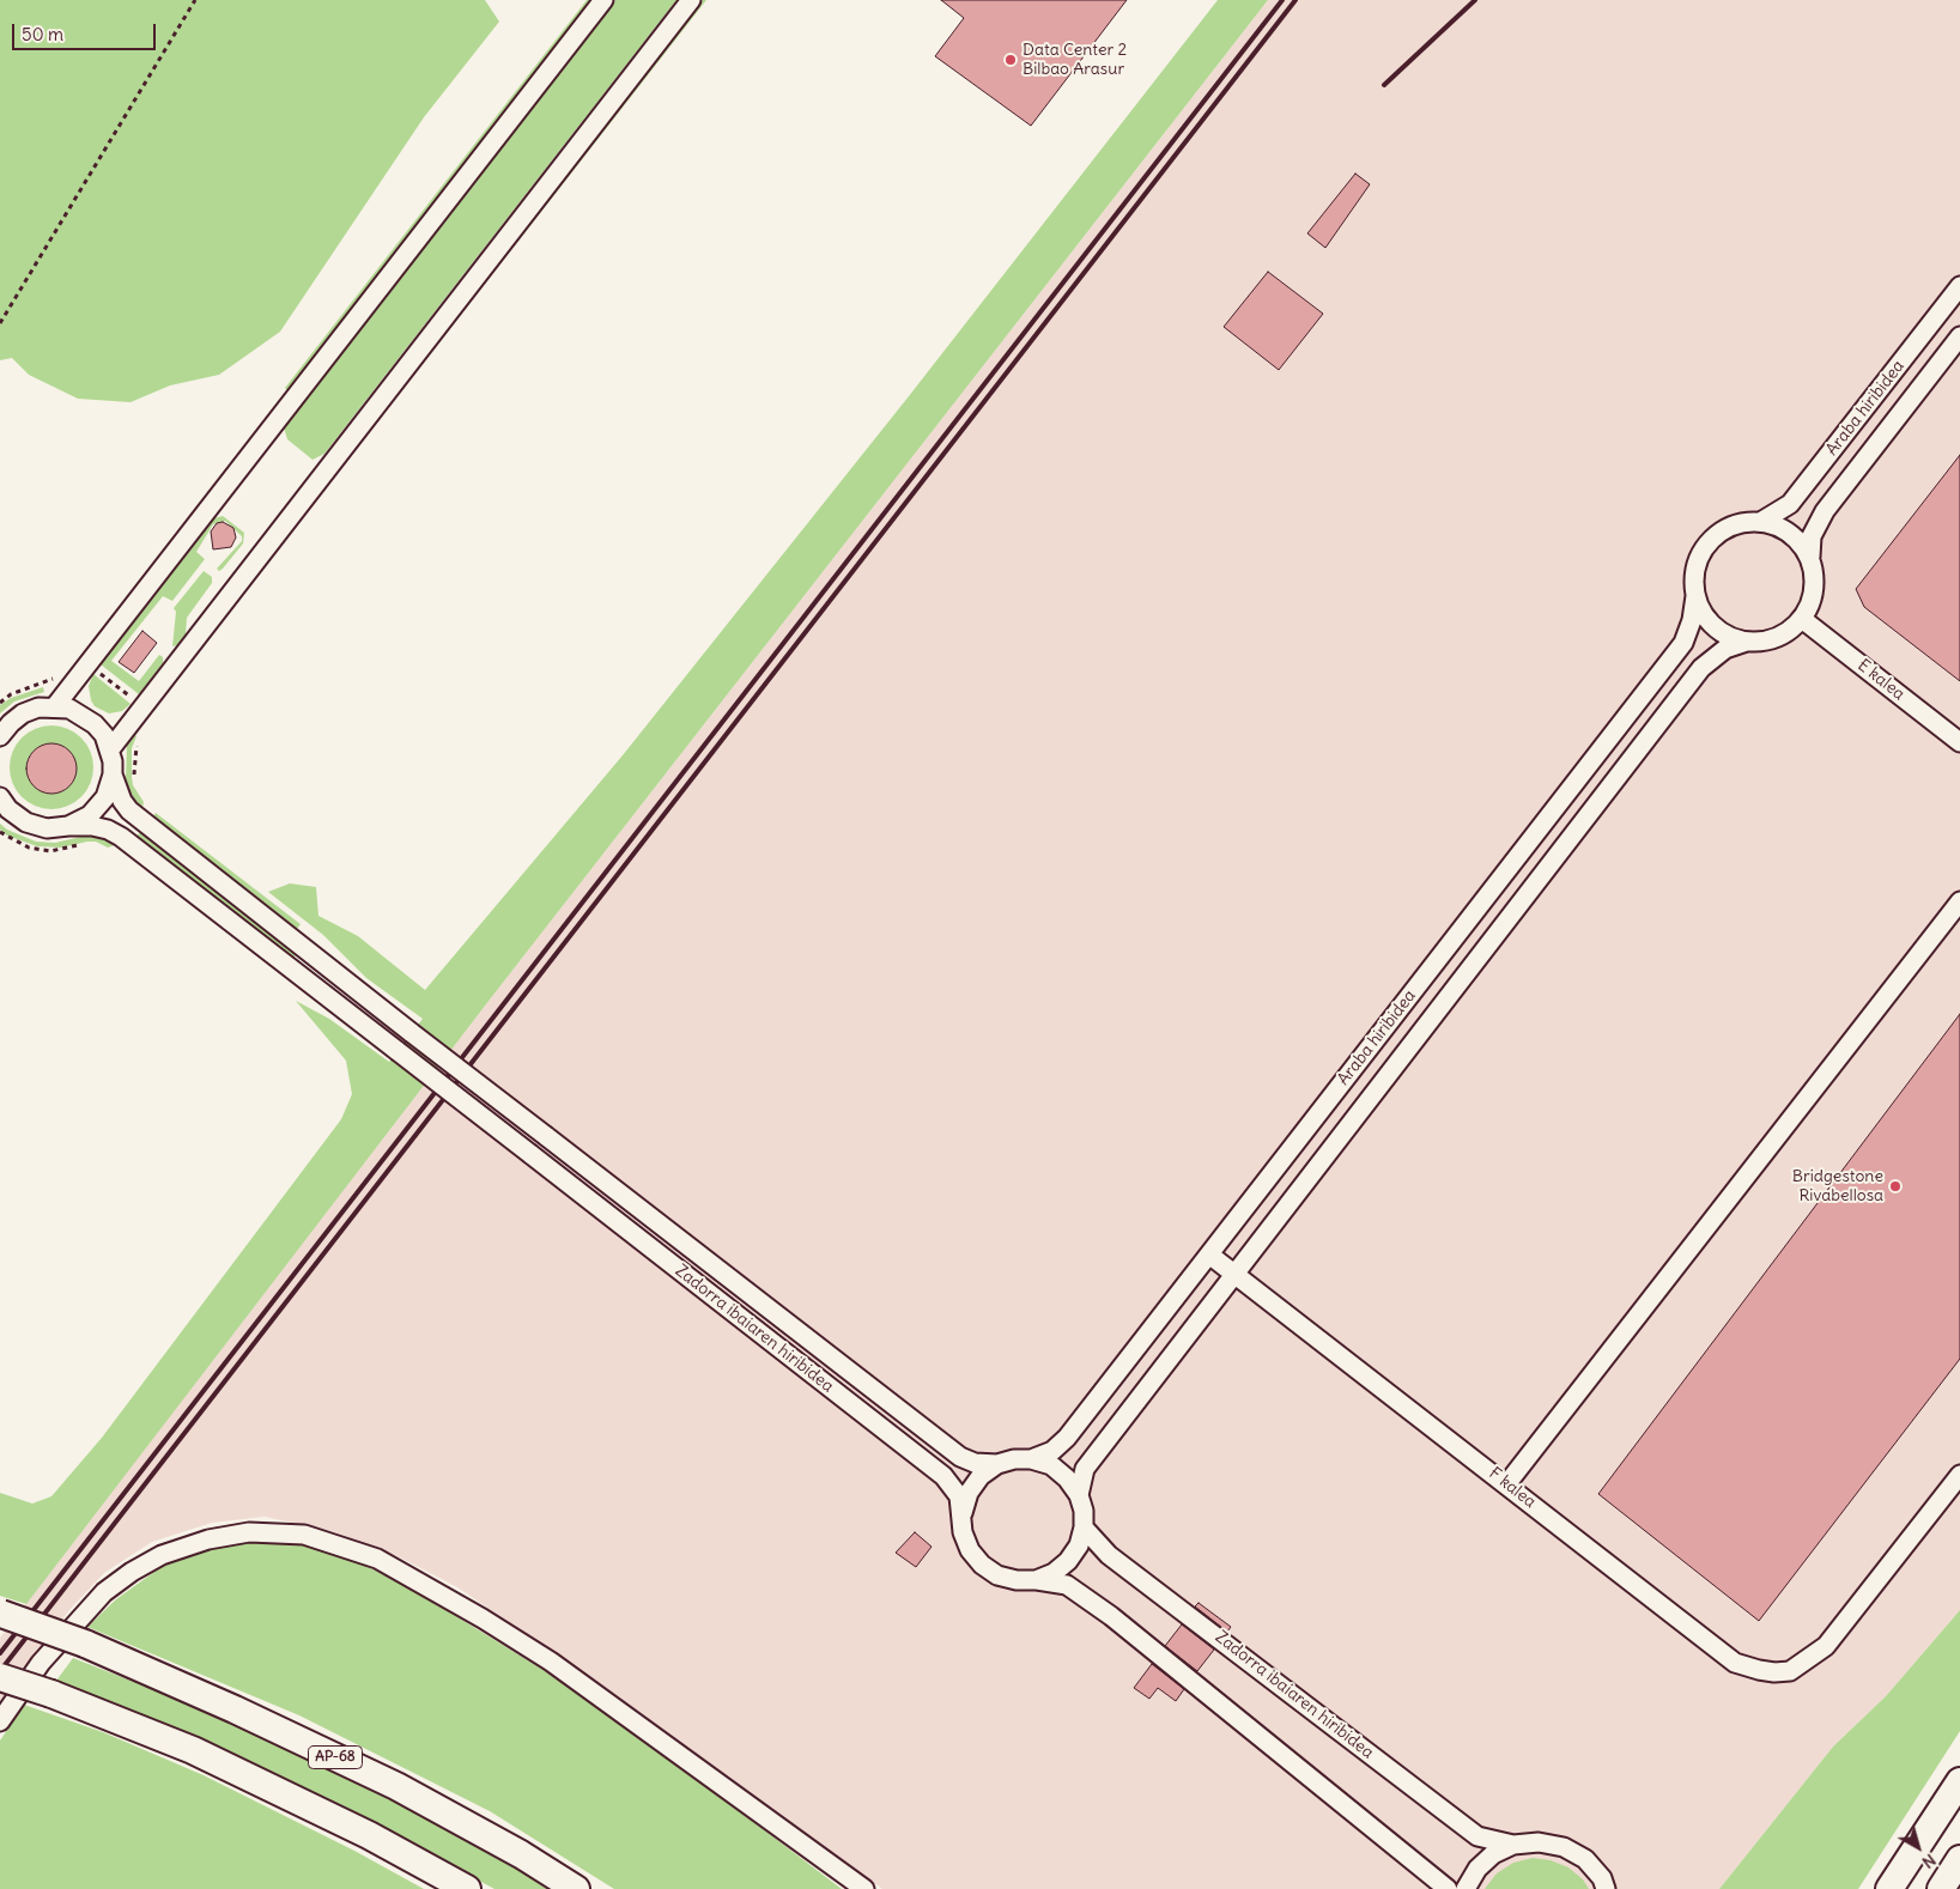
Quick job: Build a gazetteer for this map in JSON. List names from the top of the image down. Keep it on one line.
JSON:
{"streets":{"highway":["AP-68"],"street":["Araba hiribidea","E kalea","Zadorra ibaiaren hiribidea","F kalea"]},"crossings":[["Araba hiribidea","E kalea"],["Araba hiribidea","Zadorra ibaiaren hiribidea"],["Araba hiribidea","F kalea"]],"places":["Data Center 2 Bilbao Arasur","Bridgestone Rivabellosa"],"scale_bar":"50 m","north":"bottom right"}
